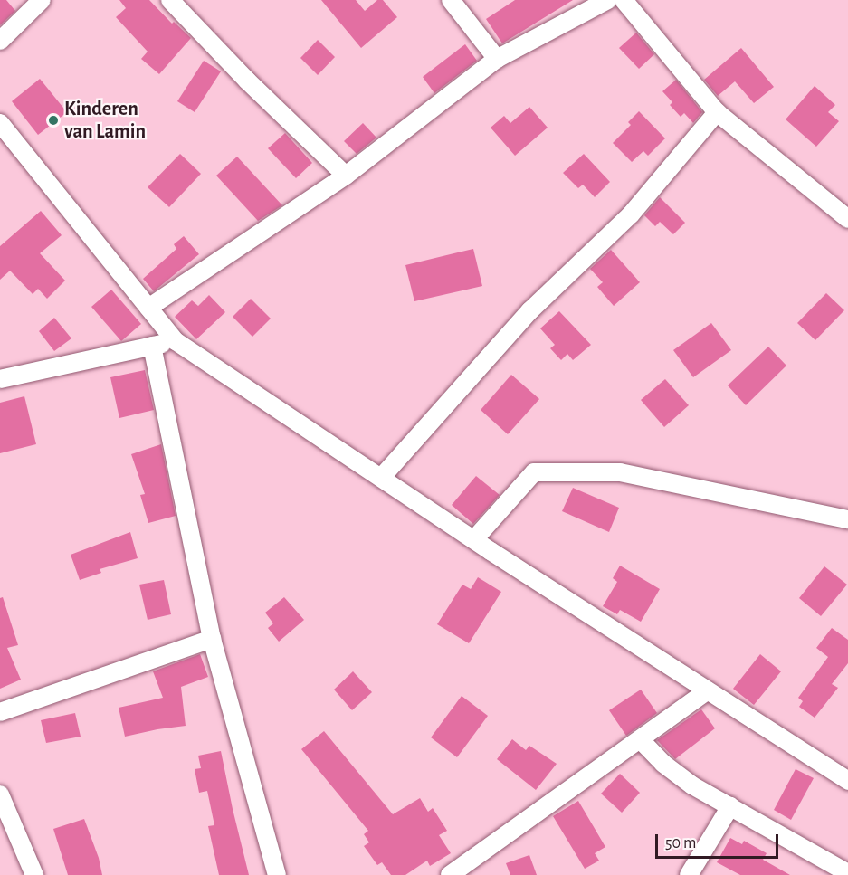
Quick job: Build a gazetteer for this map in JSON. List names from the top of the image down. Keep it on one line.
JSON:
{"places":["Kinderen van Lamin"],"scale_bar":"50 m"}
